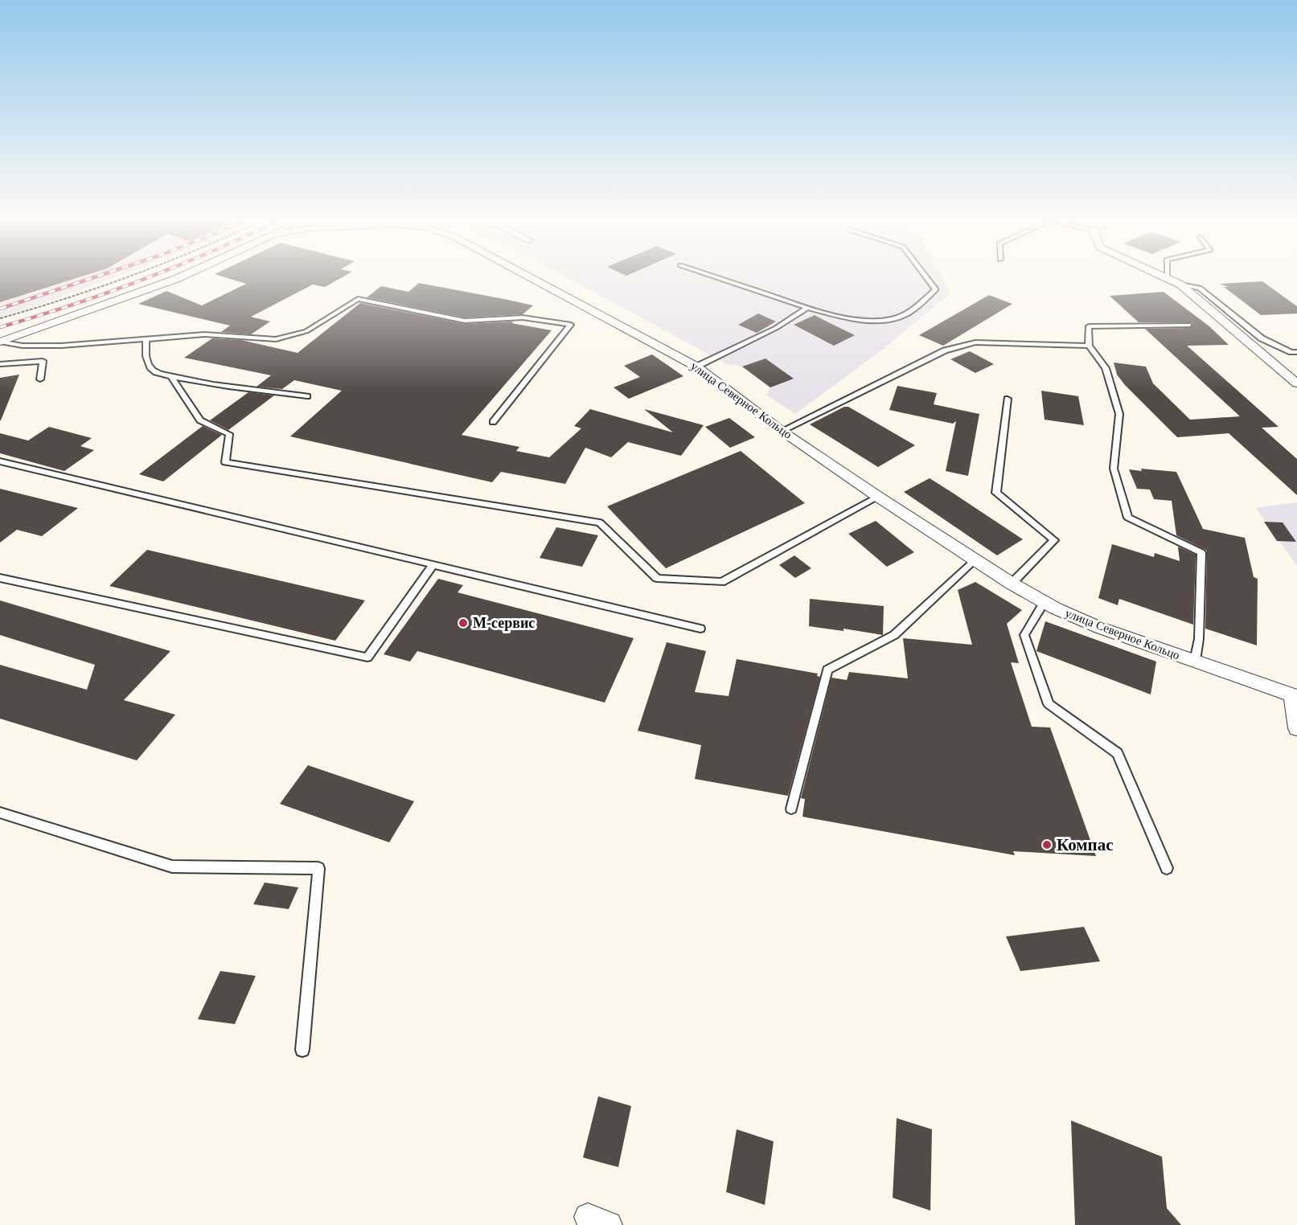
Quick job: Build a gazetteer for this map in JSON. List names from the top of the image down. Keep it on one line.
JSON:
{"streets":{"street":["улица Северное Кольцо"]},"places":["М-сервис","Компас"]}
